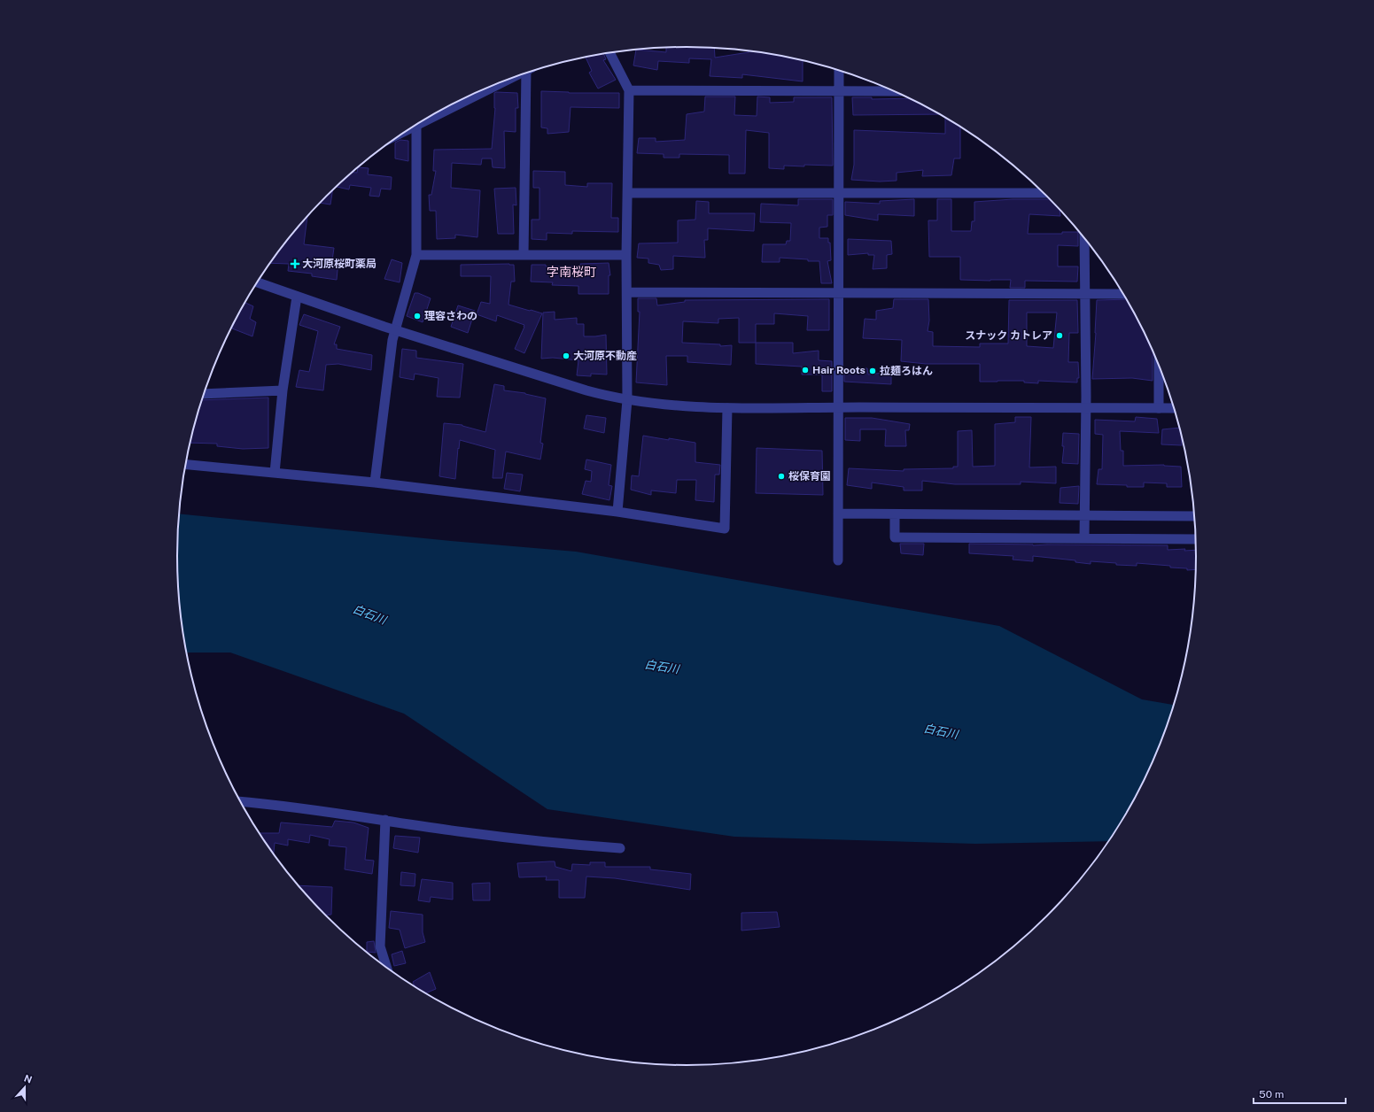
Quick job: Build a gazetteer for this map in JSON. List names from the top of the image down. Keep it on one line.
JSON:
{"districts":["字南桜町"],"water":["白石川"],"places":{"health":["大河原桜町薬局"],"other":["理容さわの","スナック カトレア","大河原不動産","Hair Roots","拉麺ろはん","桜保育園"]},"scale_bar":"50 m","north":"top"}
